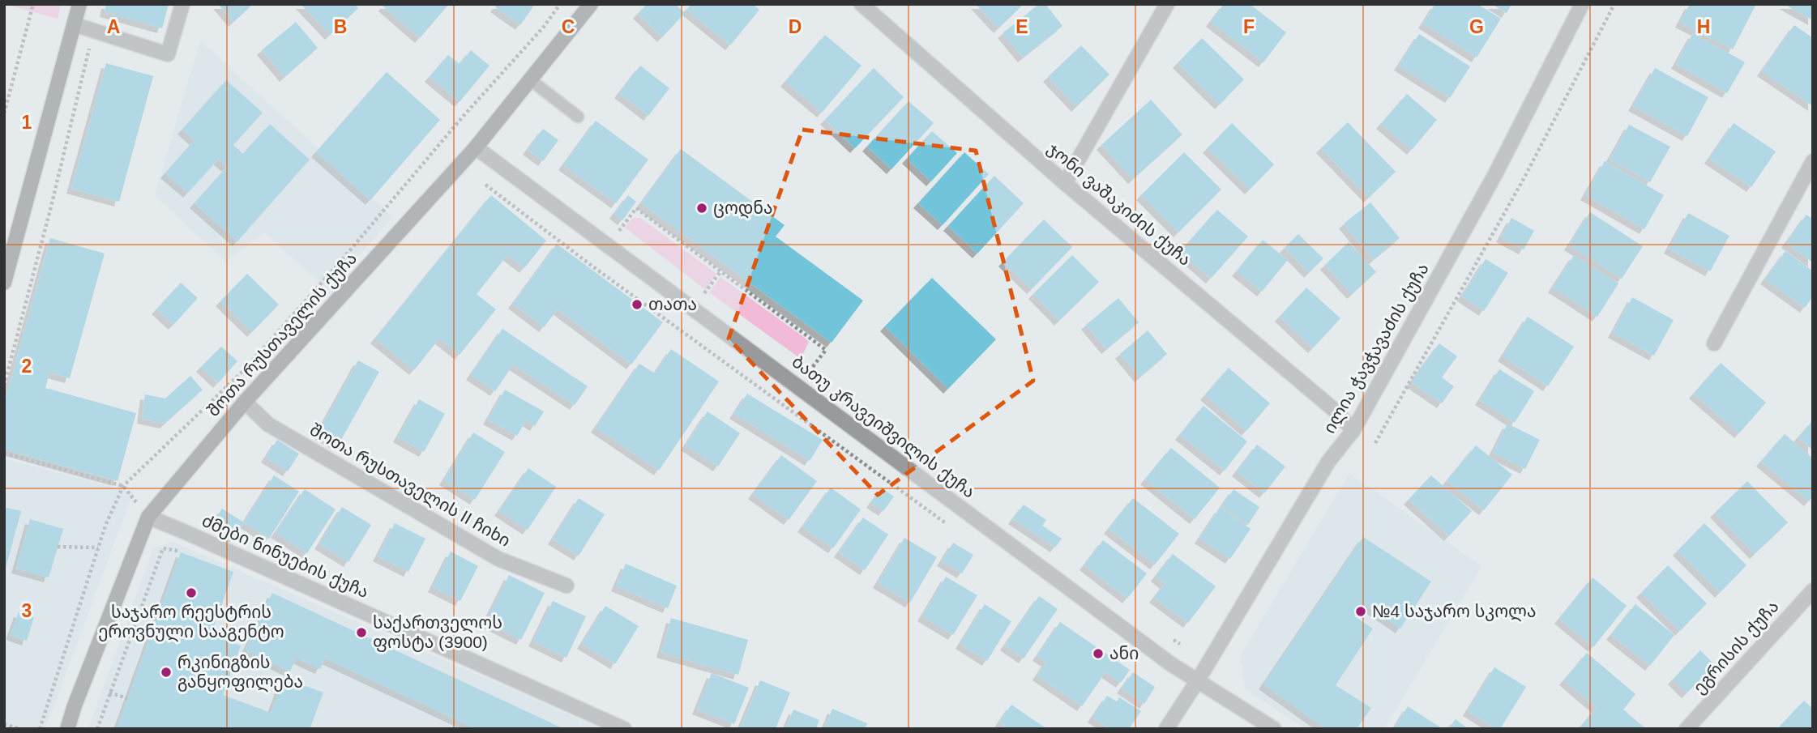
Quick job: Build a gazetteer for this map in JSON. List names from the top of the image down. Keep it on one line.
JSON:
{"streets":{"main road":["შოთა რუსთაველის ქუჩა"],"street":["ჯონი ვაშაკიძის ქუჩა","ილია ჭავჭავაძის ქუჩა","ბათუ კრავეიშვილის ქუჩა","შოთა რუსთაველის II ჩიხი","ძმები ნინუების ქუჩა","ეგრისის ქუჩა"]},"crossings":[["ჯონი ვაშაკიძის ქუჩა","ილია ჭავჭავაძის ქუჩა"],["შოთა რუსთაველის ქუჩა","ბათუ კრავეიშვილის ქუჩა"],["შოთა რუსთაველის ქუჩა","შოთა რუსთაველის II ჩიხი"],["შოთა რუსთაველის ქუჩა","ძმები ნინუების ქუჩა"],["ილია ჭავჭავაძის ქუჩა","ბათუ კრავეიშვილის ქუჩა"]],"places":["ცოდნა","თათა","საჯარო რეესტრის ეროვნული სააგენტო","№4 საჯარო სკოლა","საქართველოს ფოსტა (3900)","ანი","რკინიგზის განყოფილება"],"grid":{"columns":["A","B","C","D","E","F","G","H"],"rows":["1","2","3"]}}
